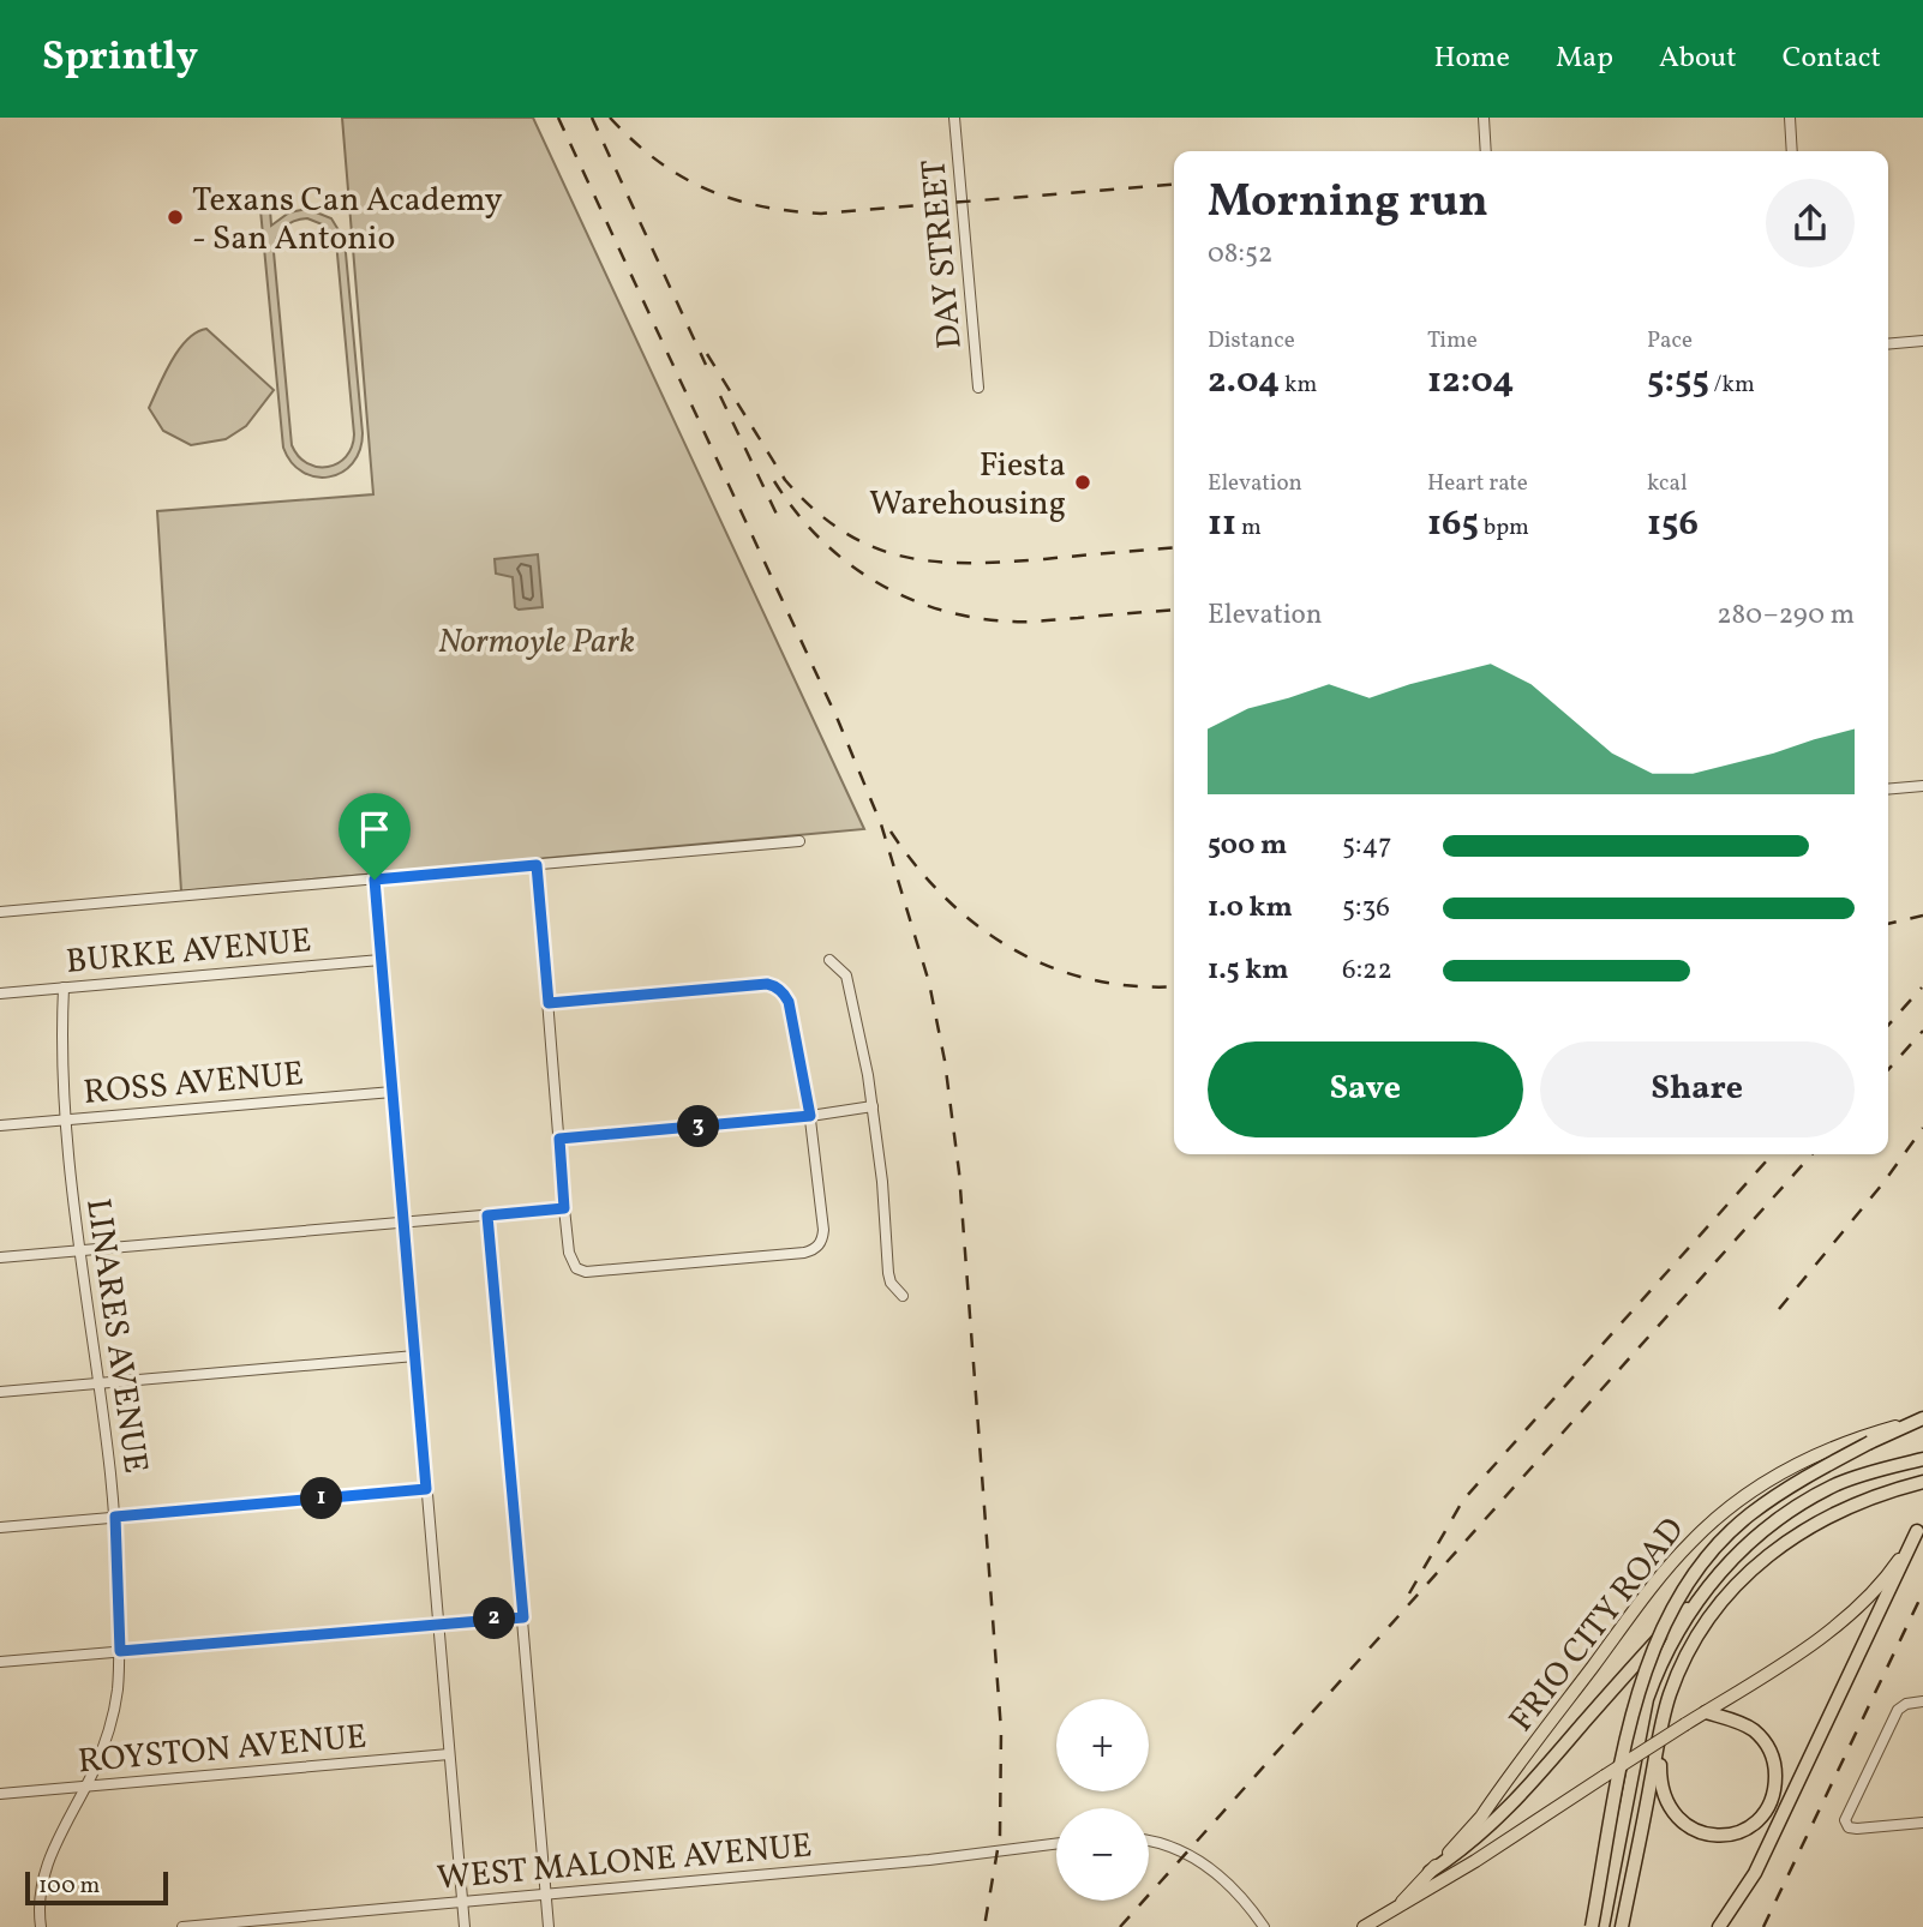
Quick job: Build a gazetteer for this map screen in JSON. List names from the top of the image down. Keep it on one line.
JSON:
{"streets":{"main road":["FRIO CITY ROAD"],"street":["DAY STREET","BURKE AVENUE","ROSS AVENUE","LINARES AVENUE","ROYSTON AVENUE","WEST MALONE AVENUE"]},"crossings":[["BURKE AVENUE","LINARES AVENUE"],["ROSS AVENUE","LINARES AVENUE"],["LINARES AVENUE","ROYSTON AVENUE"]],"parks":["Normoyle Park"],"places":["Texans Can Academy - San Antonio","Fiesta Warehousing"],"scale_bar":"100 m","page":{"header":"Sprintly","nav":["Home","Map","About","Contact"],"heading":["Morning run","08:52"],"stats":[["Distance","2.04 km"],["Time","12:04"],["Pace","5:55 /km"],["Elevation","11 m"],["Heart rate","165 bpm"],["kcal","156"]],"chart":["Elevation","280–290 m"],"list":[{"name":"500 m","note":"5:47"},{"name":"1.0 km","note":"5:36"},{"name":"1.5 km","note":"6:22"}],"buttons":["Save","Share"],"pins":["3","1","2"],"map_buttons":["+","−"],"scale":"100 m"}}
